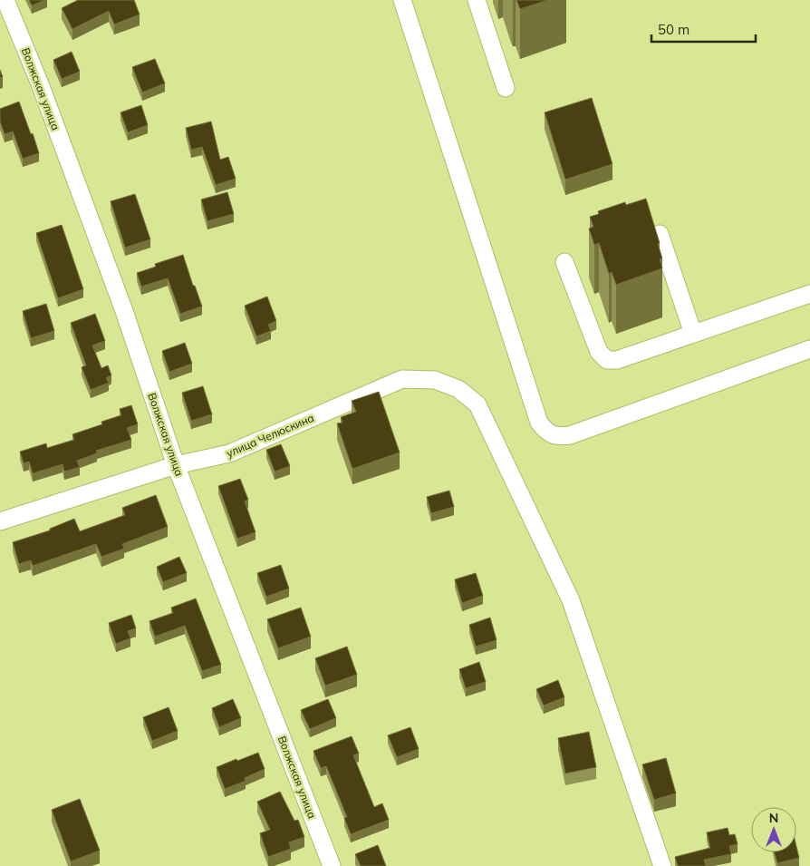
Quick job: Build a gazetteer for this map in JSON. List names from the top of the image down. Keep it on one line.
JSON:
{"streets":{"street":["Волжская улица","улица Челюскина"]},"crossings":[["Волжская улица","улица Челюскина"]],"scale_bar":"50 m","north":"top"}
